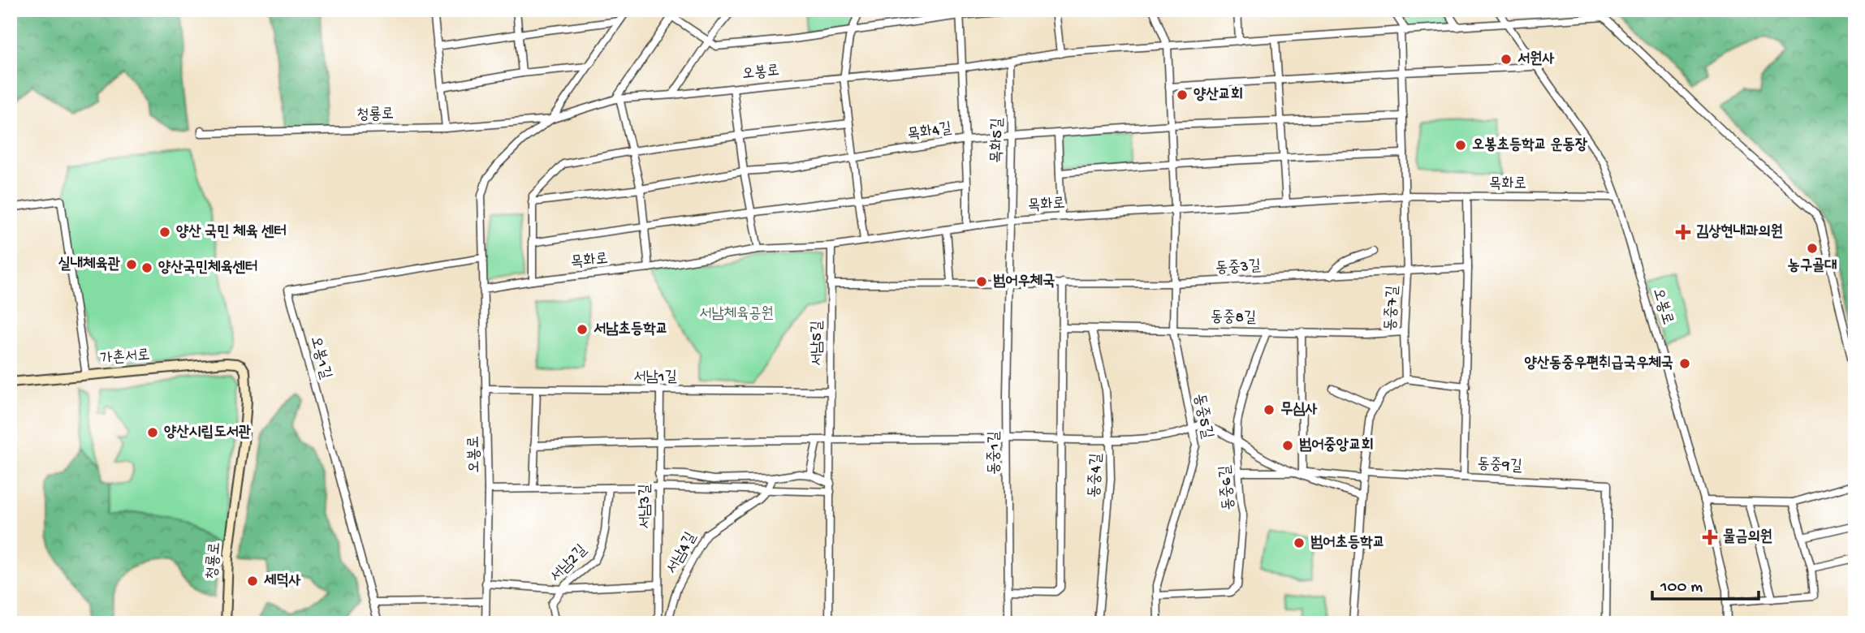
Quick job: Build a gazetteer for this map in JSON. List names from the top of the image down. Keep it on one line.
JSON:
{"streets":{"street":["오봉로","청룡로","목화4길","목화5길","목화로","동중3길","동중7길","동중8길","서남5길","가촌서로","오봉1길","서남1길","동중5길","동중1길","동중9길","동중4길","동중6길","서남3길","서남4길","서남2길"]},"crossings":[["오봉로","청룡로"],["오봉로","목화5길"],["오봉로","목화로"],["오봉로","동중7길"],["오봉로","오봉1길"],["오봉로","서남1길"],["오봉로","동중5길"],["청룡로","가촌서로"],["목화4길","목화5길"],["목화4길","동중7길"],["목화4길","동중5길"],["목화5길","목화로"],["목화5길","동중1길"],["목화로","동중7길"],["목화로","서남5길"],["목화로","동중5길"],["목화로","동중1길"],["목화로","동중9길"],["동중3길","동중7길"],["동중3길","동중5길"],["동중3길","동중1길"],["동중3길","동중9길"],["동중7길","동중8길"],["동중8길","동중5길"],["동중8길","동중4길"],["동중8길","동중6길"],["서남5길","서남1길"],["서남1길","서남3길"],["동중5길","동중6길"]],"parks":["서남체육공원"],"places":{"other":["서원사","양산교회","오봉초등학교 운동장","양산 국민 체육 센터","농구골대","실내체육관","양산국민체육센터","범어우체국","서남초등학교","양산동중우편취급국우체국","무심사","양산시립도서관","범어중앙교회","범어초등학교","세덕사"],"health":["김상현내과의원","물금의원"]},"scale_bar":"100 m"}
